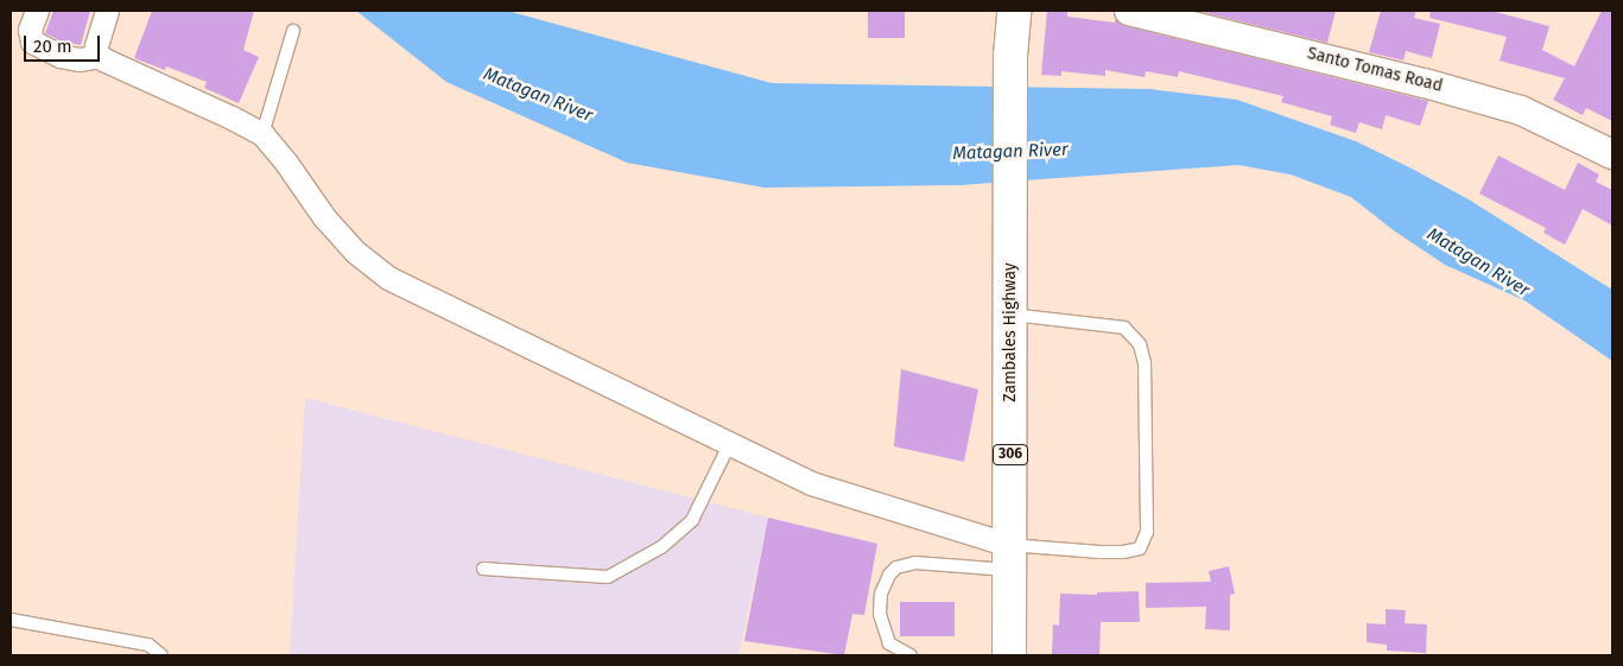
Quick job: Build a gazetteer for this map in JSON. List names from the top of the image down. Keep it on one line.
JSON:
{"streets":{"main road":["Zambales Highway","306"],"street":["Santo Tomas Road"]},"water":["Matagan River"],"scale_bar":"20 m"}
